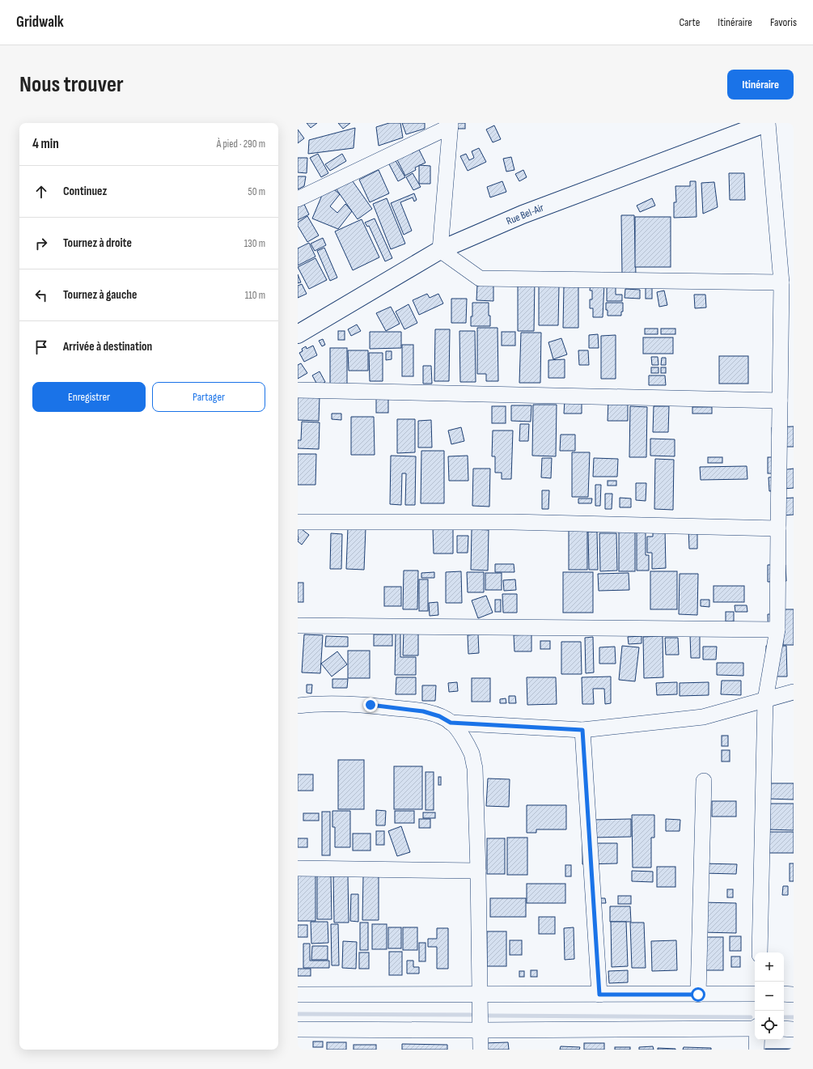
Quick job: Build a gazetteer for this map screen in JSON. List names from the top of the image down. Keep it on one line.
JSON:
{"streets":{"main road":["Rue Bel-Air"]},"page":{"header":"Gridwalk","nav":["Carte","Itinéraire","Favoris"],"buttons":["Itinéraire",["Enregistrer","Partager"]],"title":"Nous trouver","heading":["4 min","À pied · 290 m"],"list":[["Continuez","50 m"],["Tournez à droite","130 m"],["Tournez à gauche","110 m"],"Arrivée à destination"],"map_buttons":["+","−"]}}
